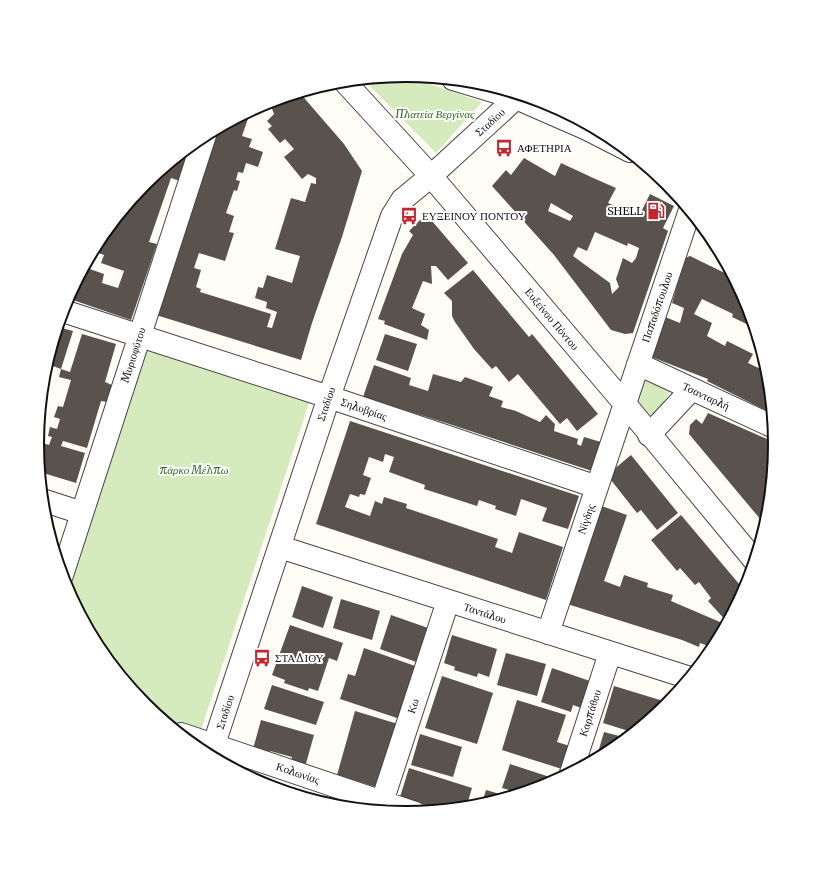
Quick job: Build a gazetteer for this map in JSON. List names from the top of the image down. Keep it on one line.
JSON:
{"streets":{"street":["Σταδίου","Παπαδόπουλου","Ευξείνου Πόντου","Μυριοφύτου","Τσανταρλή","Σηλυβρίας","Νίγδης","Ταντάλου","Κω","Καρπάθου","Κολωνίας"]},"crossings":[["Σταδίου","Ευξείνου Πόντου"],["Σταδίου","Σηλυβρίας"],["Σταδίου","Ταντάλου"],["Παπαδόπουλου","Ευξείνου Πόντου"],["Παπαδόπουλου","Τσανταρλή"],["Παπαδόπουλου","Νίγδης"],["Ευξείνου Πόντου","Νίγδης"],["Μυριοφύτου","Σηλυβρίας"],["Σηλυβρίας","Νίγδης"],["Νίγδης","Ταντάλου"],["Ταντάλου","Κω"],["Ταντάλου","Καρπάθου"]],"parks":["Πλατεία Βεργίνας","πάρκο Μέλπω"],"places":{"bus stop":["ΑΦΕΤΗΡΙΑ","ΕΥΞΕΙΝΟΥ ΠΟΝΤΟΥ","ΣΤΑΔΙΟΥ"],"fuel station":["SHELL"]}}
